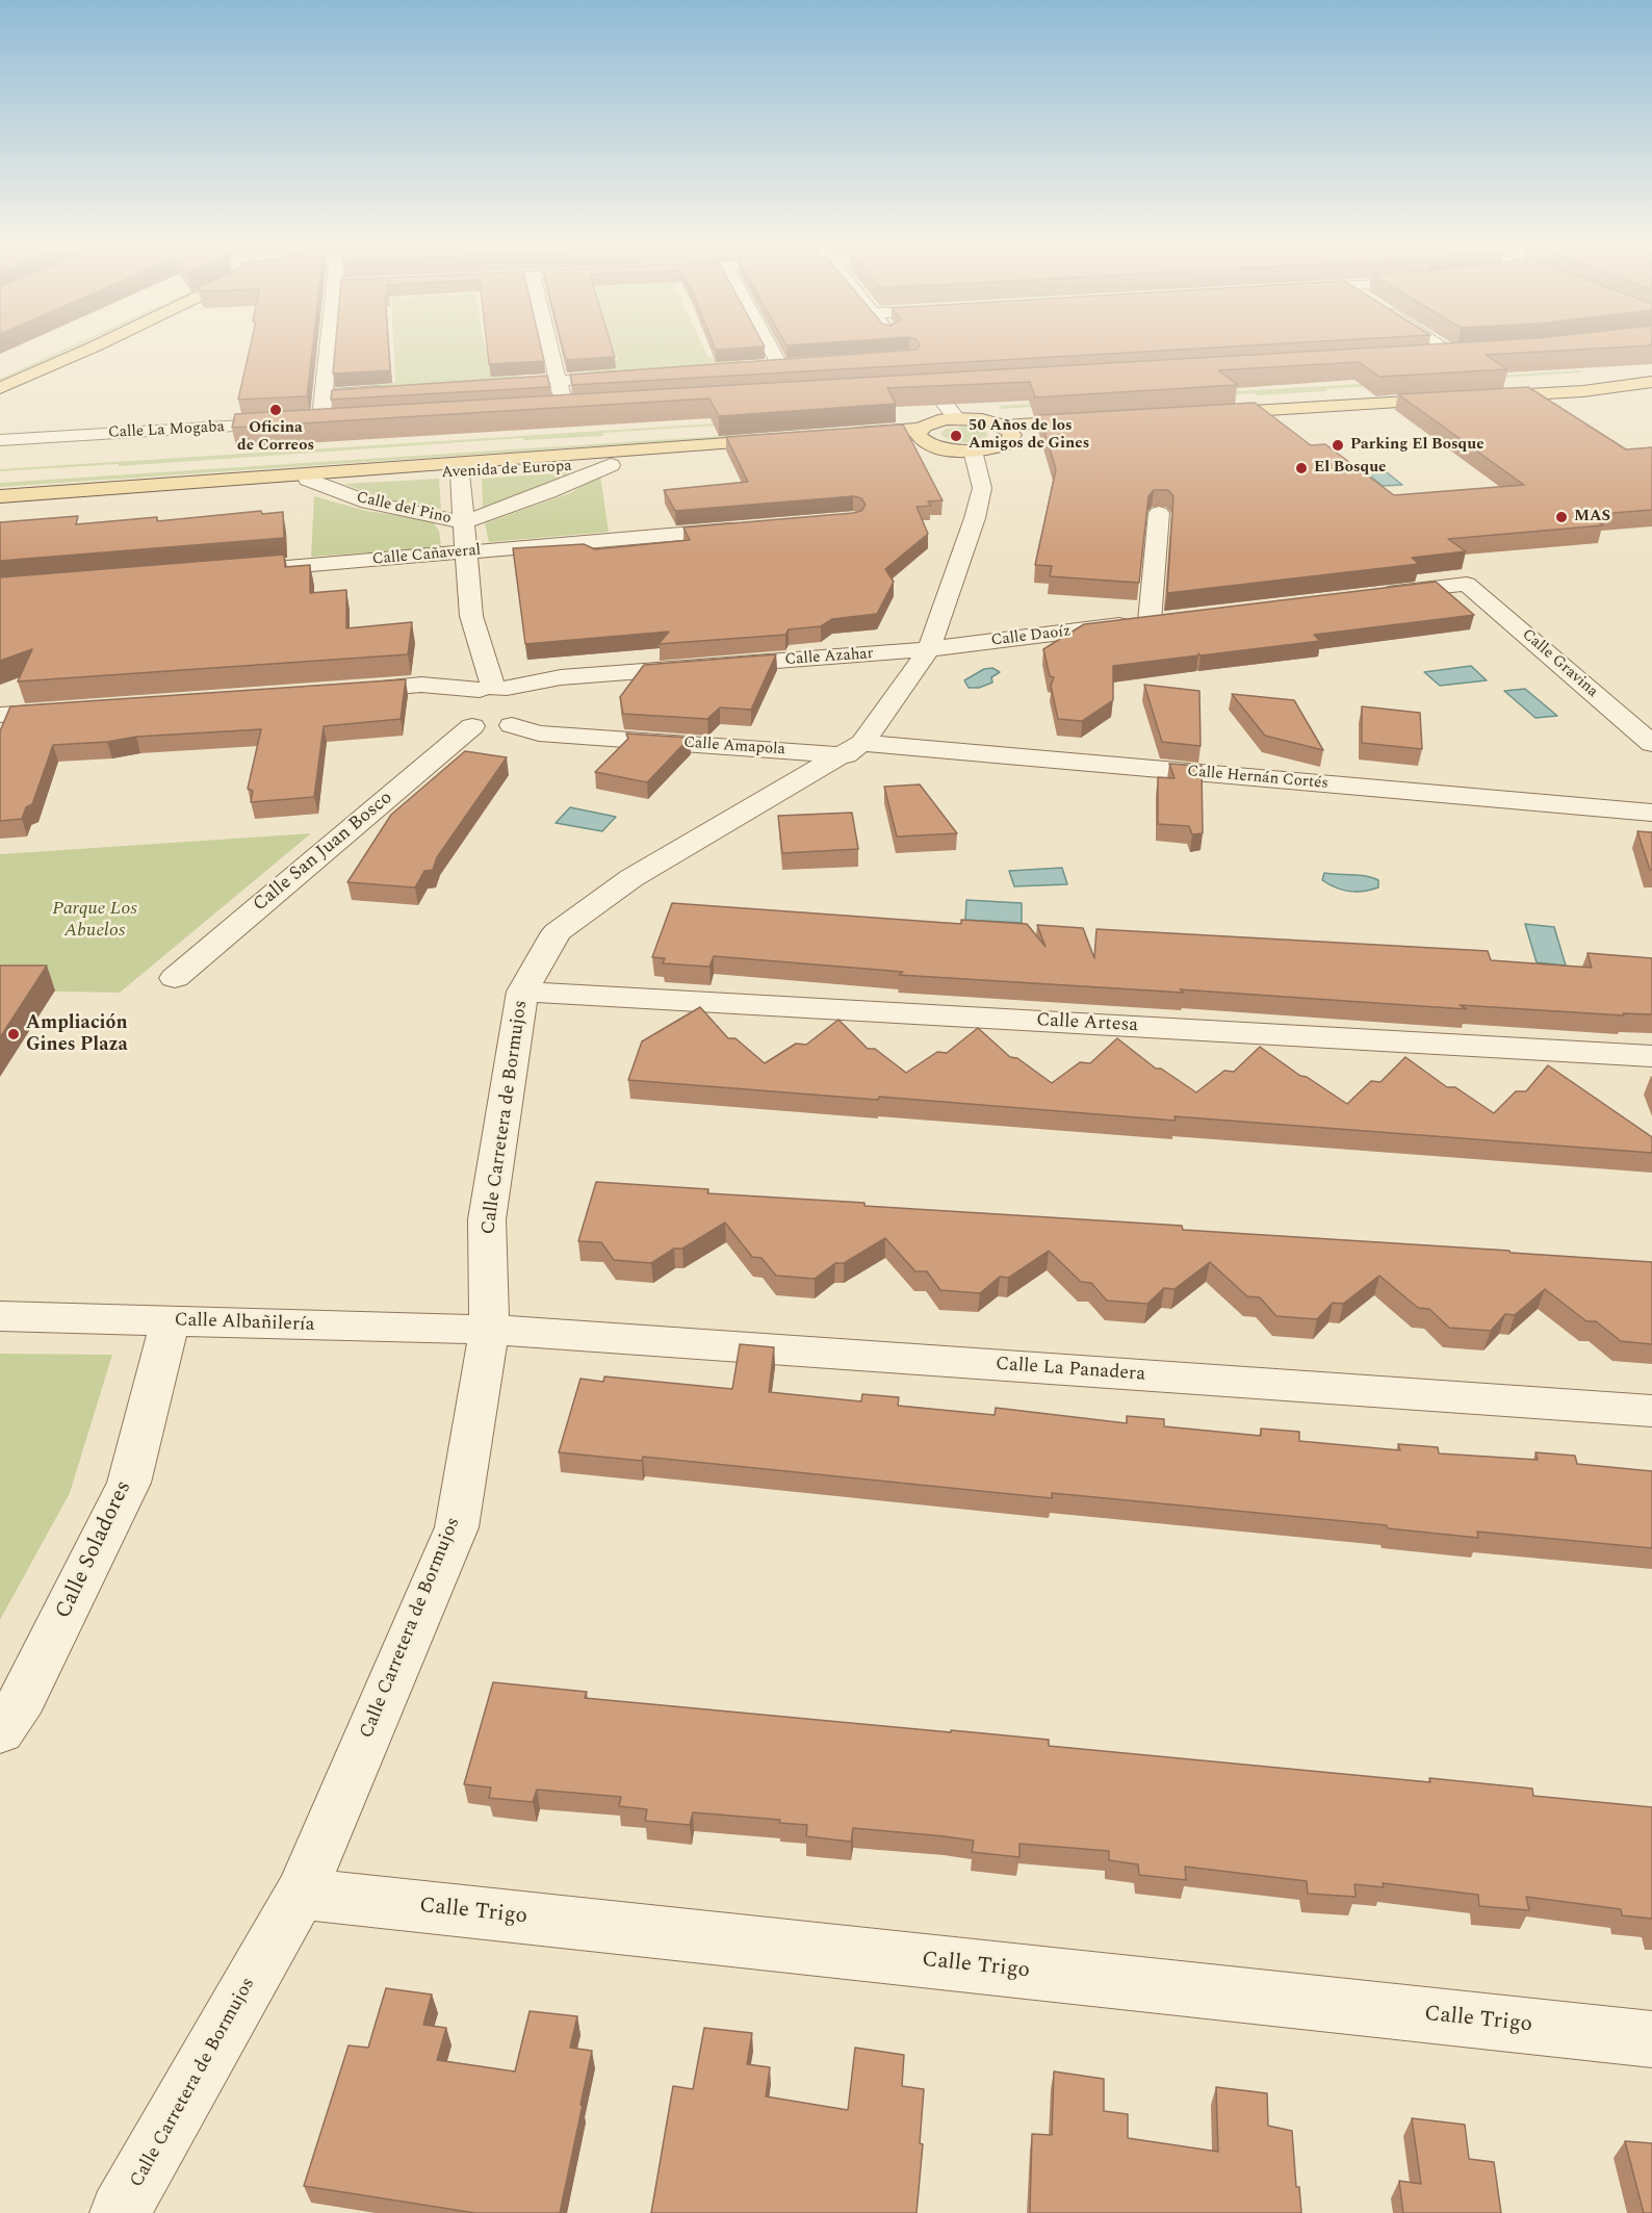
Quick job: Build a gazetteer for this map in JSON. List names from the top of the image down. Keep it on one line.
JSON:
{"streets":{"main road":["Avenida de Europa"],"street":["Calle La Mogaba","Calle del Pino","Calle Cañaveral","Calle Daoíz","Calle Azahar","Calle Gravina","Calle Amapola","Calle Hernán Cortés","Calle San Juan Bosco","Calle Artesa","Calle Carretera de Bormujos","Calle Albañilería","Calle La Panadera","Calle Soladores","Calle Trigo"]},"crossings":[["Avenida de Europa","Calle del Pino"],["Calle del Pino","Calle Cañaveral"],["Calle del Pino","Calle Azahar"],["Calle Daoíz","Calle Azahar"],["Calle Daoíz","Calle Carretera de Bormujos"],["Calle Azahar","Calle Carretera de Bormujos"],["Calle Amapola","Calle Hernán Cortés"],["Calle Amapola","Calle Carretera de Bormujos"],["Calle Hernán Cortés","Calle Carretera de Bormujos"],["Calle Artesa","Calle Carretera de Bormujos"],["Calle Carretera de Bormujos","Calle Albañilería"],["Calle Carretera de Bormujos","Calle La Panadera"],["Calle Carretera de Bormujos","Calle Trigo"],["Calle Albañilería","Calle La Panadera"],["Calle Albañilería","Calle Soladores"]],"parks":["Parque Los Abuelos"],"places":["Oficina de Correos","50 Años de los Amigos de Gines","Parking El Bosque","El Bosque","MAS","Ampliación Gines Plaza"]}
